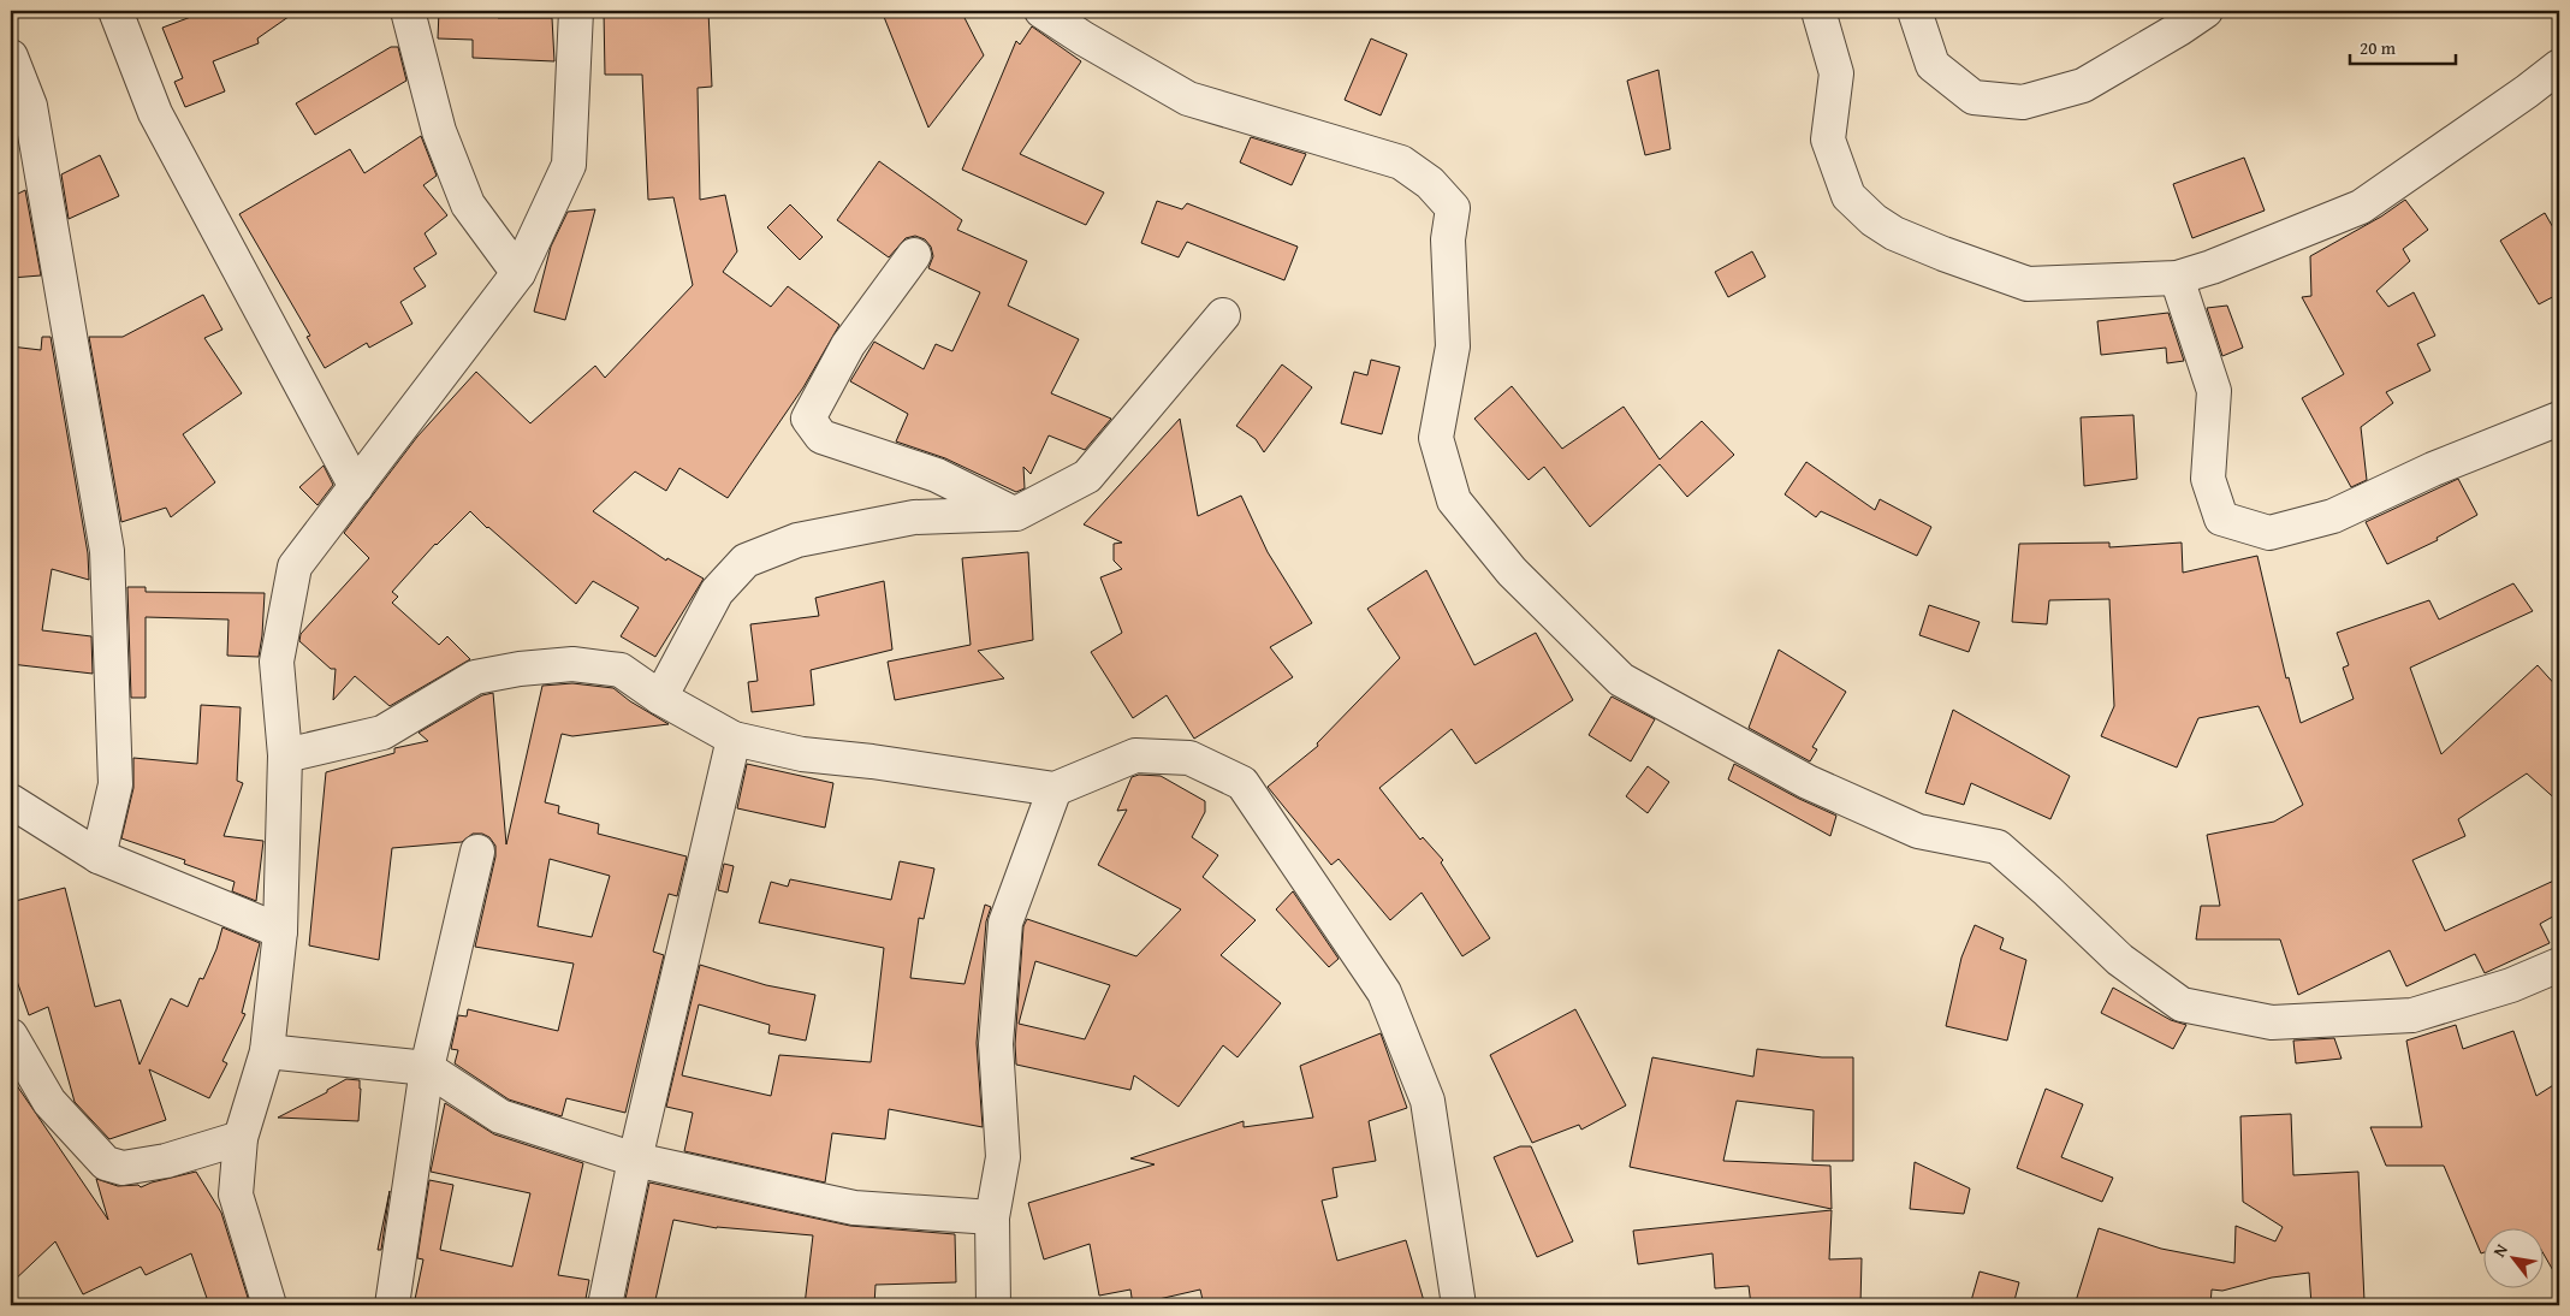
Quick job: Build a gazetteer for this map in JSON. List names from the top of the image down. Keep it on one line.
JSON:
{"scale_bar":"20 m","north":"top left"}
